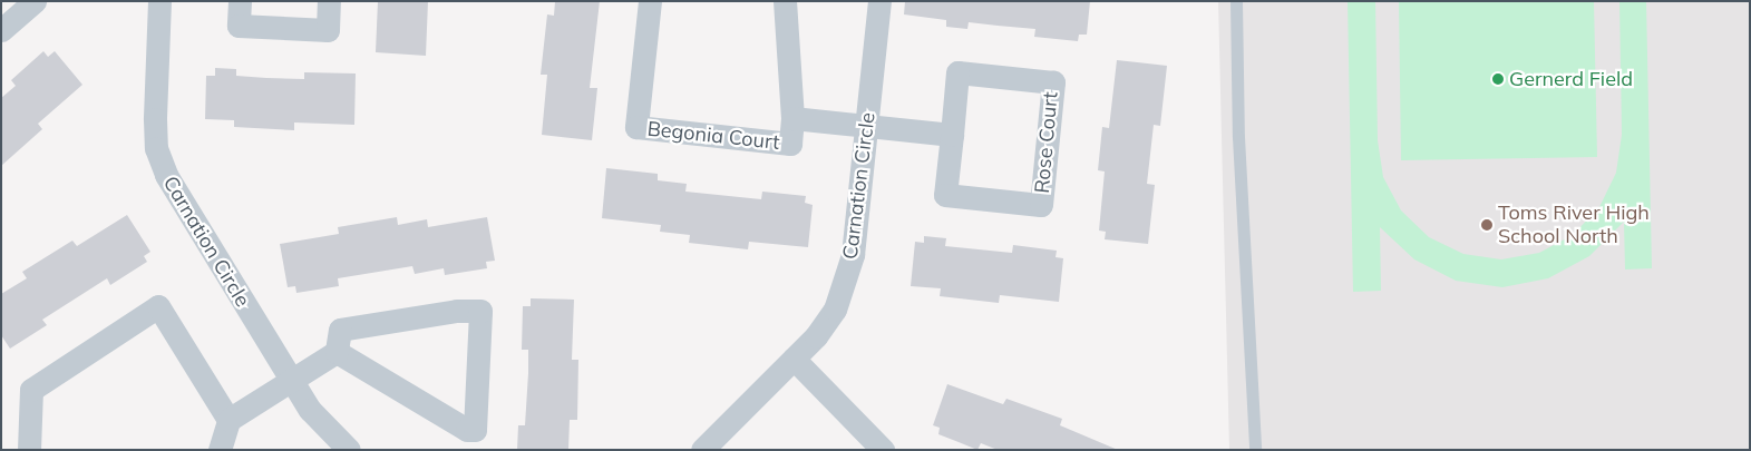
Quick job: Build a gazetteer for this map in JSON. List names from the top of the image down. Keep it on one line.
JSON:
{"streets":{"street":["Begonia Court","Rose Court","Carnation Circle"]},"crossings":[["Begonia Court","Carnation Circle"]],"places":["Gernerd Field","Toms River High School North"]}
